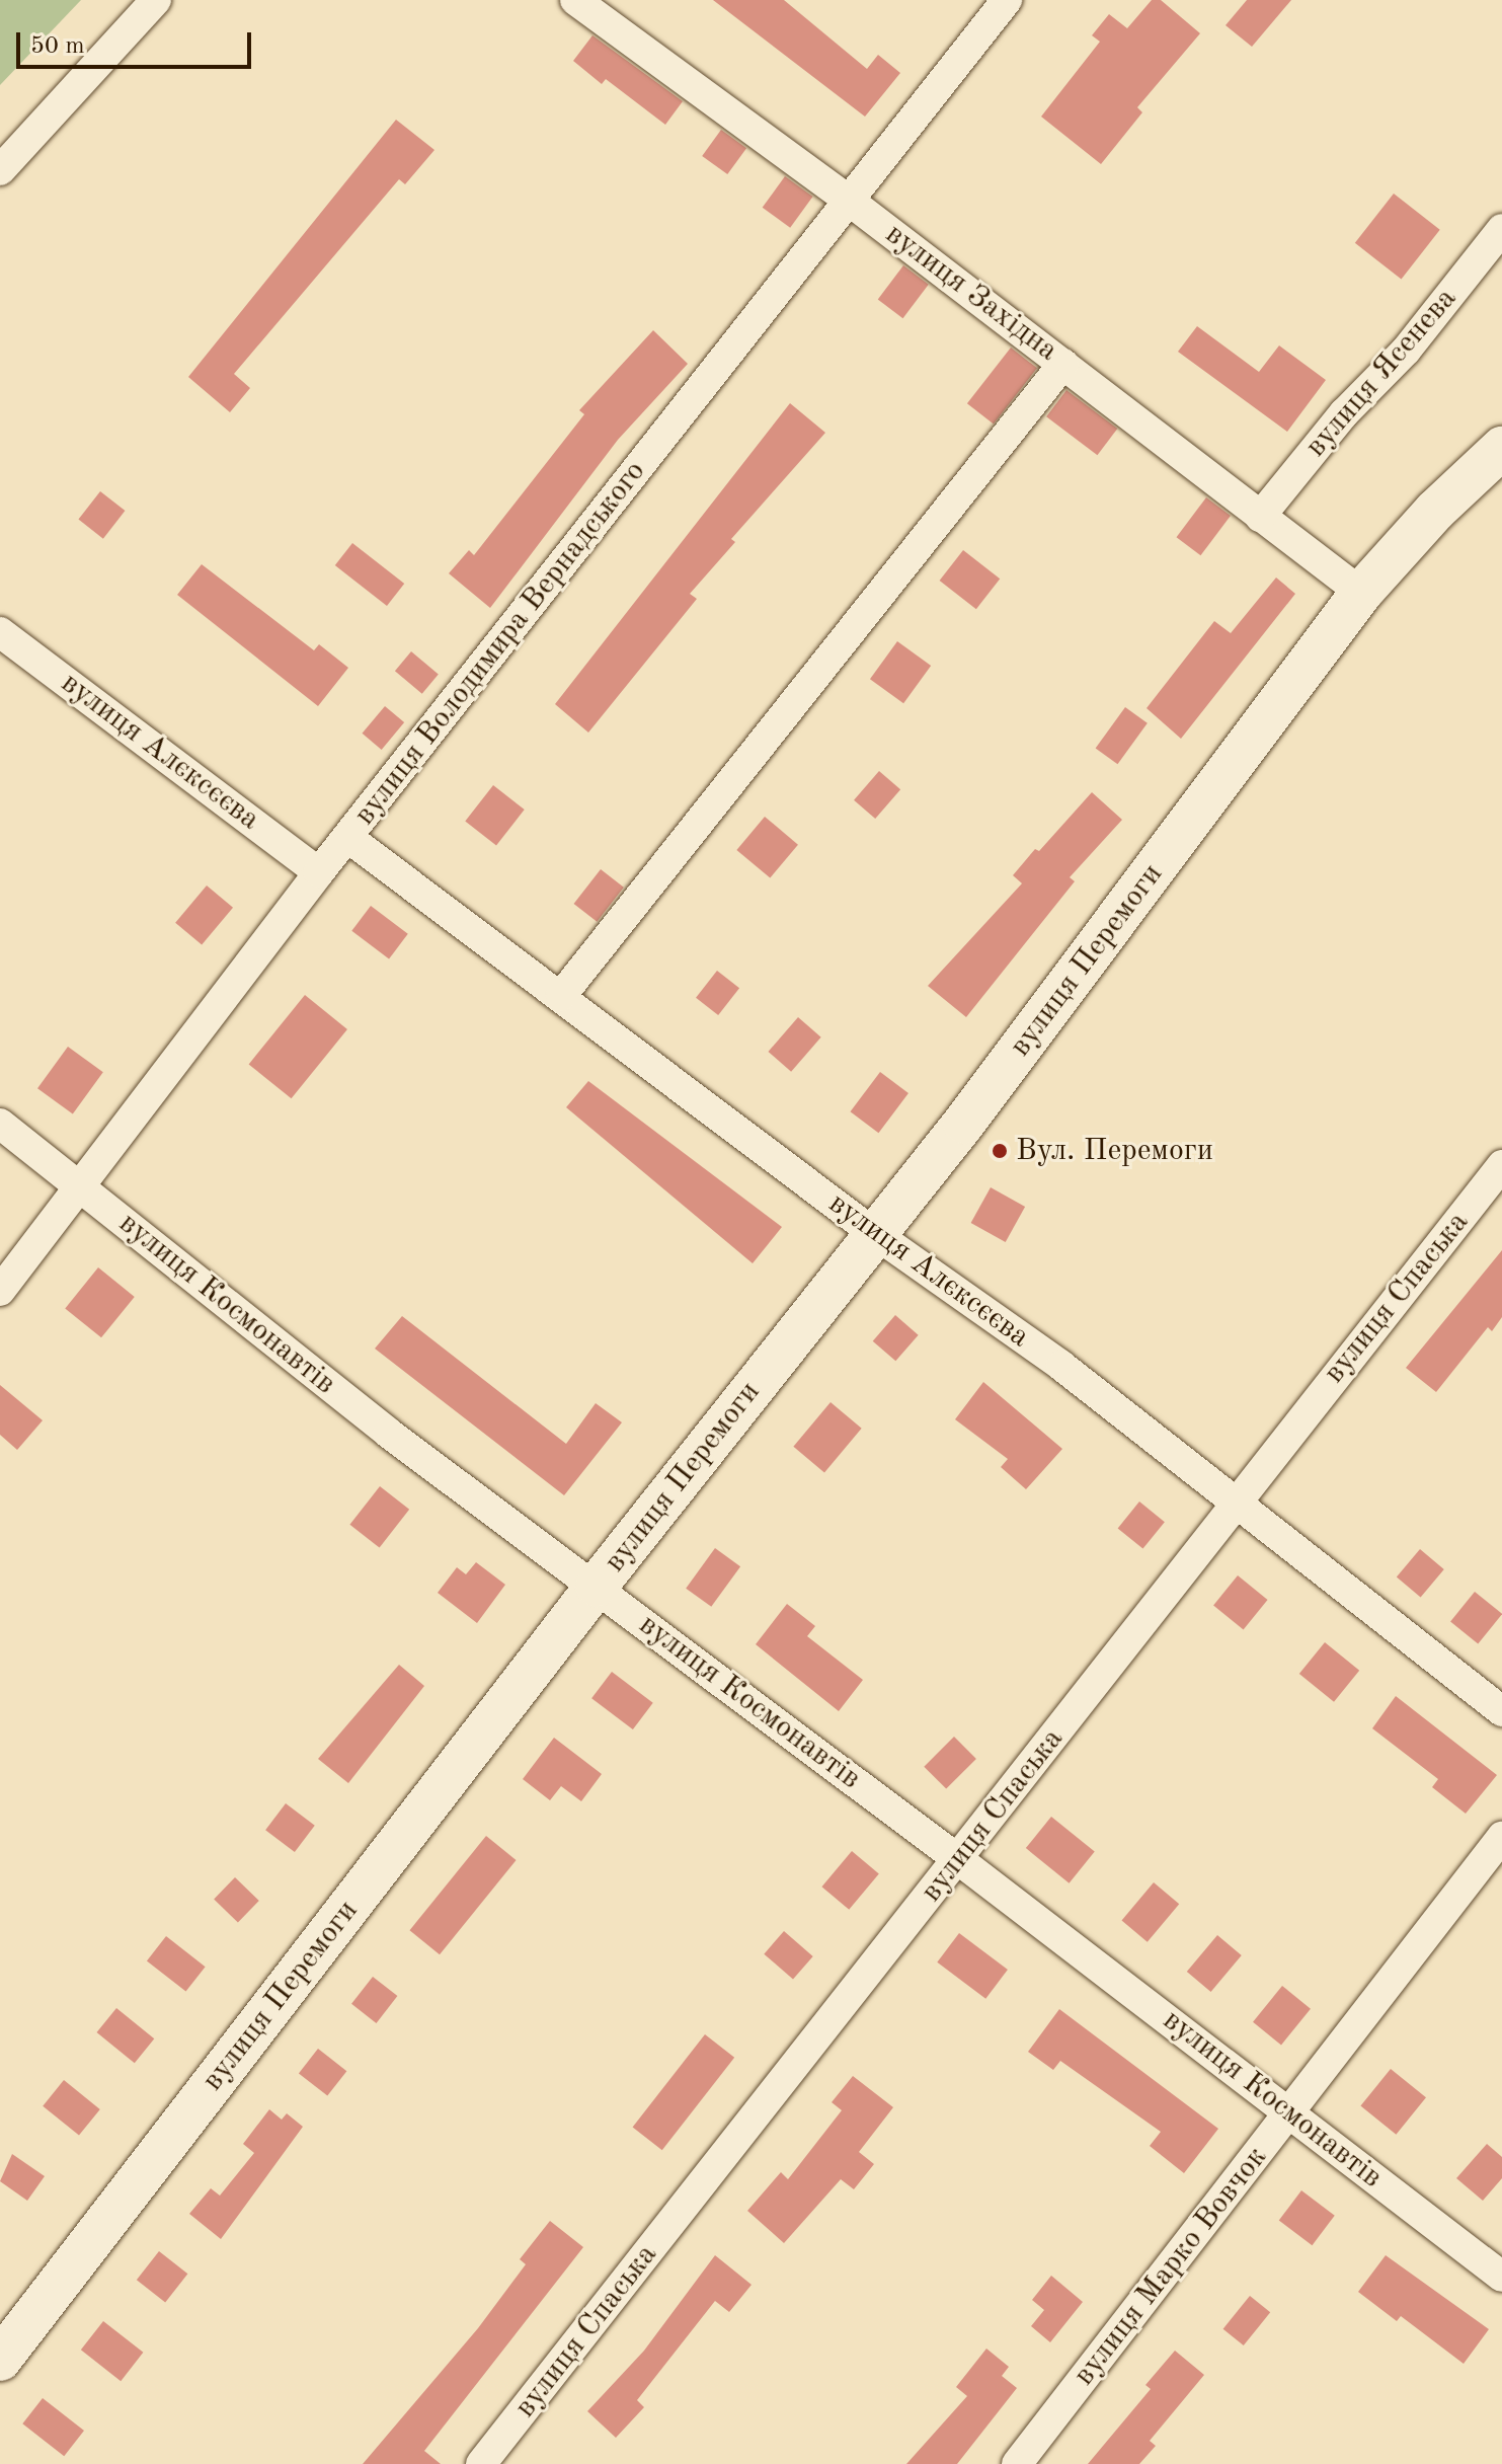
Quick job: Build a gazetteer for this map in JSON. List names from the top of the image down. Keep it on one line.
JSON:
{"streets":{"main road":["вулиця Перемоги"],"street":["вулиця Західна","вулиця Ясенева","вулиця Володимира Вернадського","вулиця Алєксєєва","вулиця Спаська","вулиця Космонавтів","вулиця Марко Вовчок"]},"crossings":[["вулиця Західна","вулиця Ясенева"],["вулиця Західна","вулиця Володимира Вернадського"],["вулиця Західна","вулиця Перемоги"],["вулиця Володимира Вернадського","вулиця Алєксєєва"],["вулиця Володимира Вернадського","вулиця Космонавтів"],["вулиця Алєксєєва","вулиця Перемоги"],["вулиця Алєксєєва","вулиця Спаська"],["вулиця Перемоги","вулиця Космонавтів"],["вулиця Спаська","вулиця Космонавтів"],["вулиця Космонавтів","вулиця Марко Вовчок"]],"places":["Вул. Перемоги"],"scale_bar":"50 m"}
